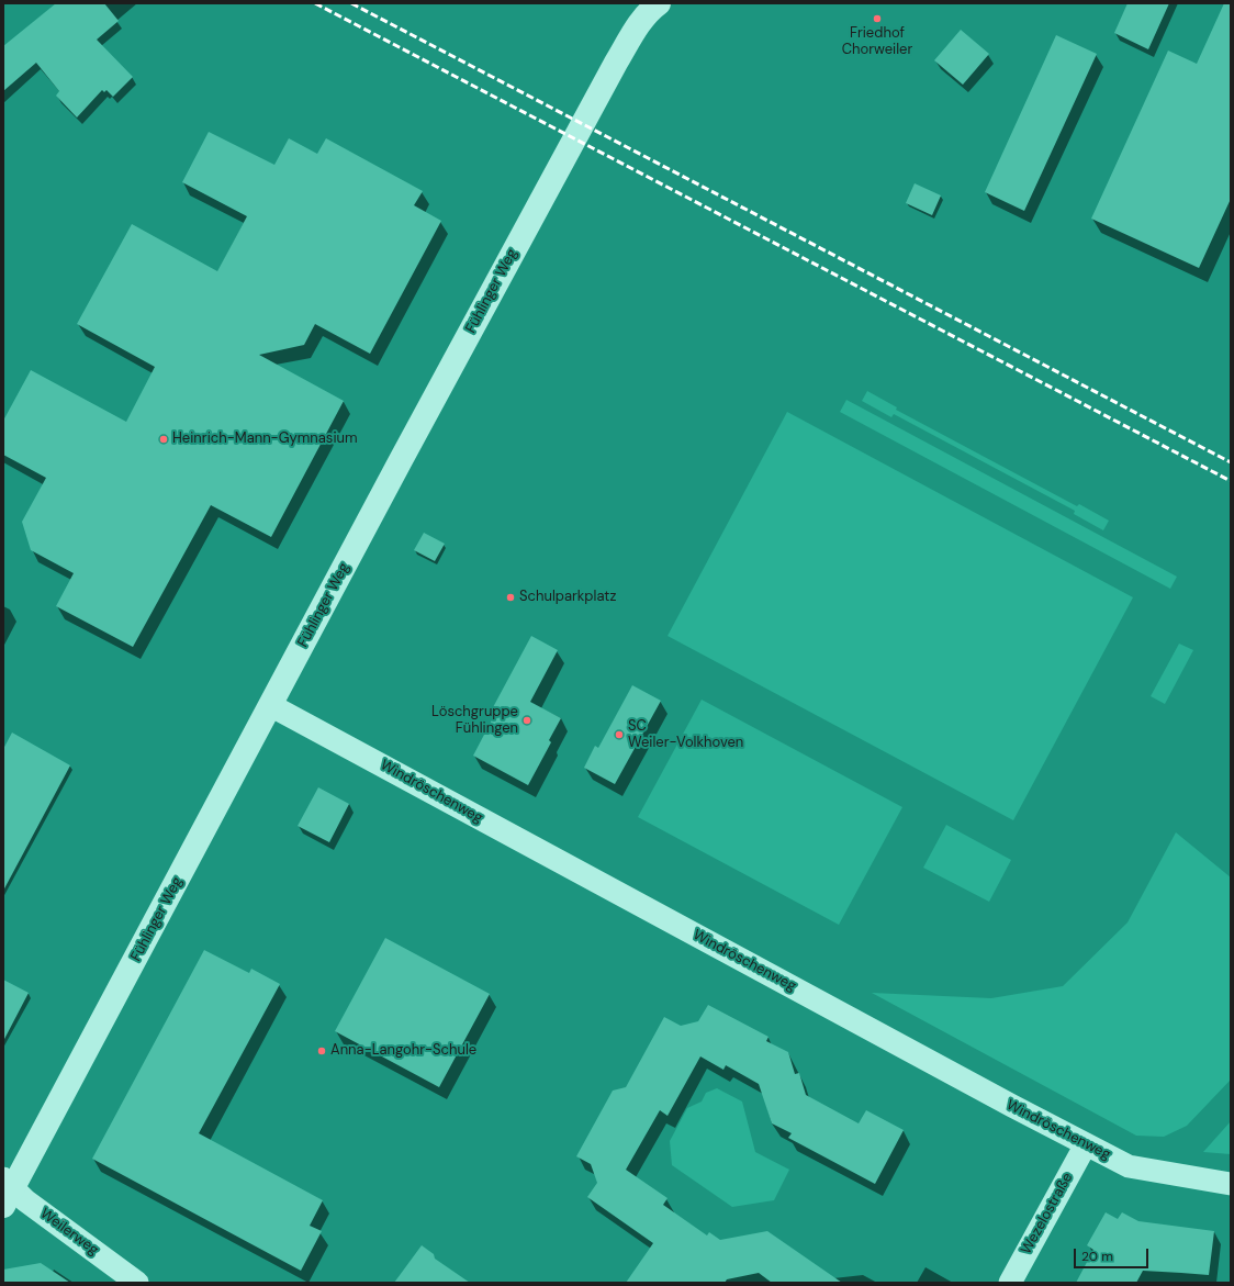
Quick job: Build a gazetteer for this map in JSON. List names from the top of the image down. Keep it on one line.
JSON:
{"streets":{"street":["Fühlinger Weg","Windröschenweg","Wezelostraße","Weilerweg"]},"crossings":[["Fühlinger Weg","Windröschenweg"],["Fühlinger Weg","Weilerweg"],["Windröschenweg","Wezelostraße"]],"places":["Friedhof Chorweiler","Heinrich-Mann-Gymnasium","Schulparkplatz","Löschgruppe Fühlingen","SC Weiler-Volkhoven","Anna-Langohr-Schule"],"scale_bar":"20 m"}
